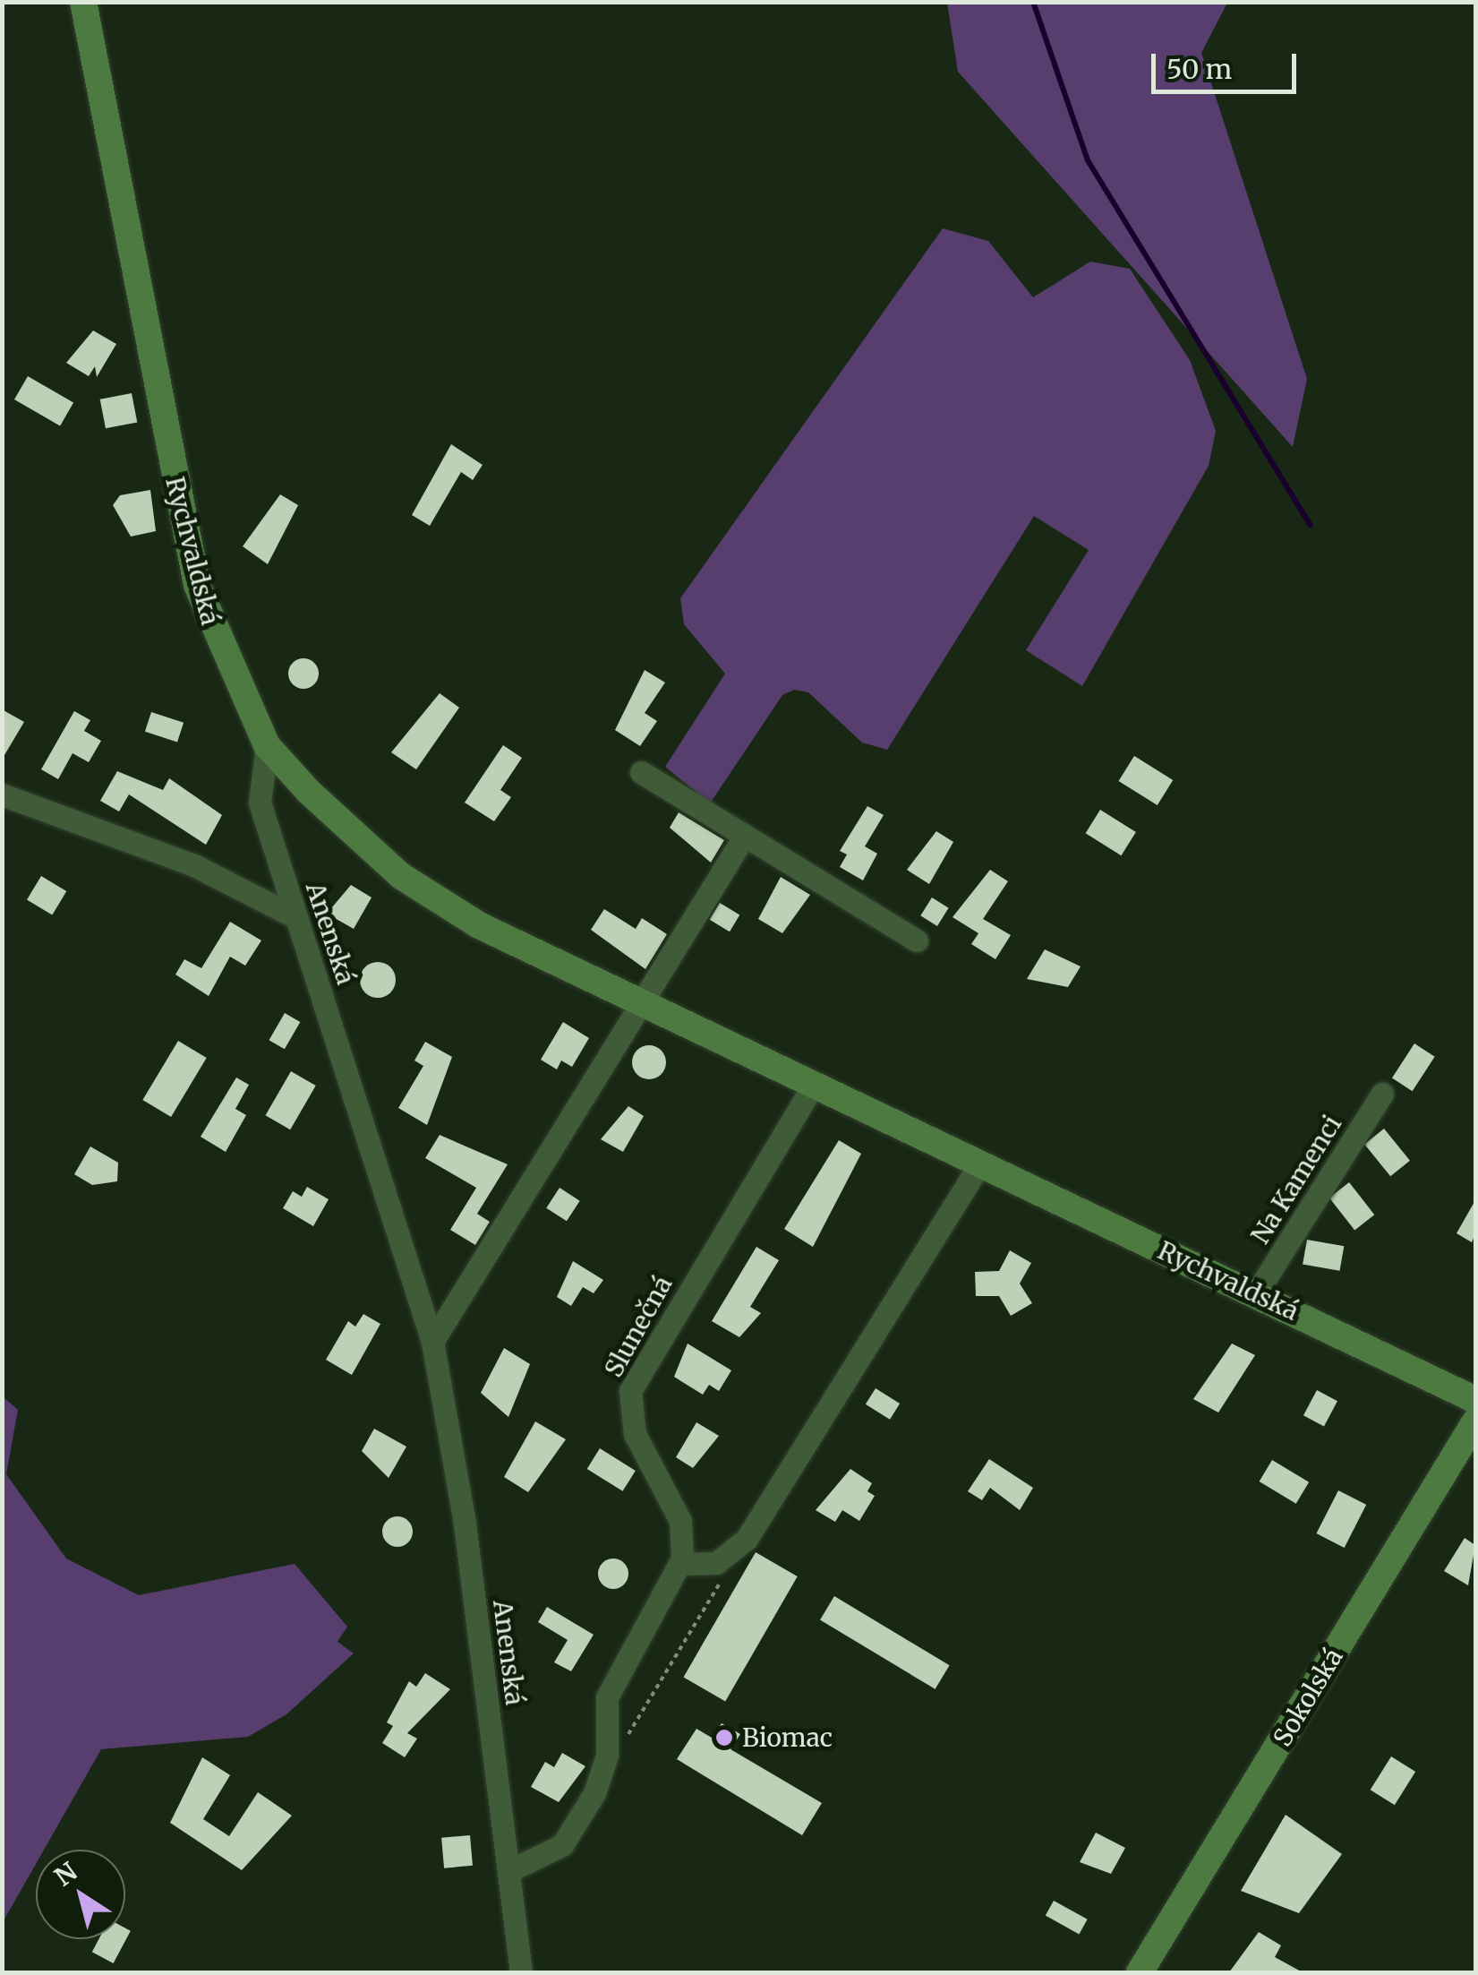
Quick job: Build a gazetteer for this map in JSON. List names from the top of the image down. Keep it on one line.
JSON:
{"streets":{"street":["Rychvaldská","Anenská","Na Kamenci","Slunečná","Sokolská"]},"crossings":[["Rychvaldská","Anenská"],["Rychvaldská","Na Kamenci"],["Rychvaldská","Slunečná"],["Anenská","Slunečná"]],"places":["Biomac"],"scale_bar":"50 m","north":"top left"}
